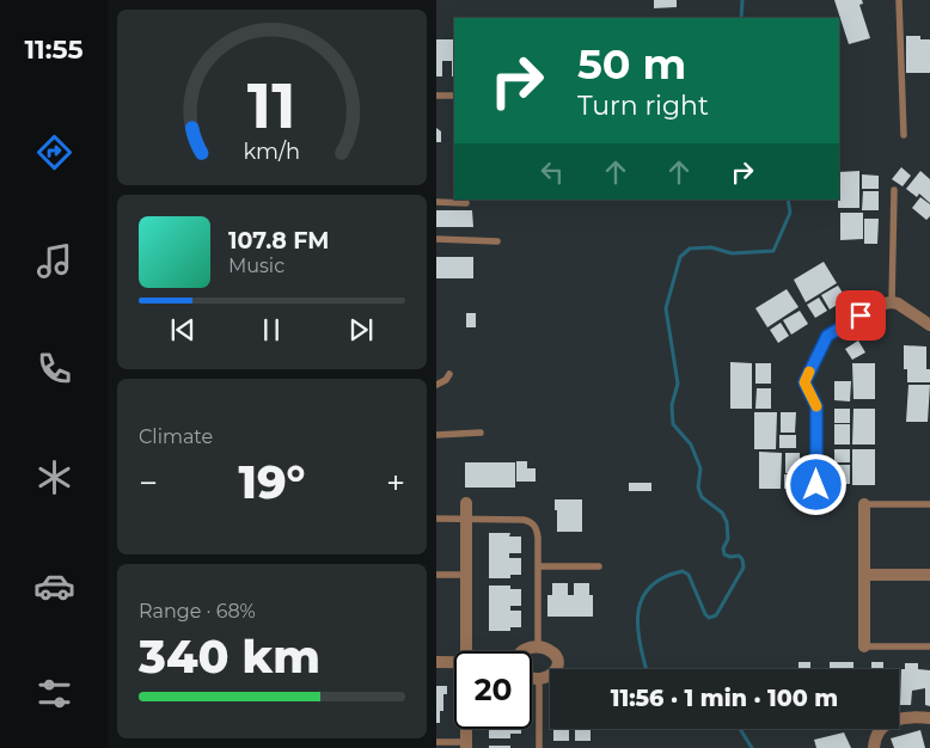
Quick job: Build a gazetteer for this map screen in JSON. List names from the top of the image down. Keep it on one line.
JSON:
{"page":{"tabs":"11:55","turn":["50 m","Turn right"],"song":["107.8 FM","Music"],"tile":["Climate",["Range · 68%","340 km"]],"heat":["−","19°","+"],"limit":"20","trip":"11:56 · 1 min · 100 m","gauge":["11","km/h"]}}
